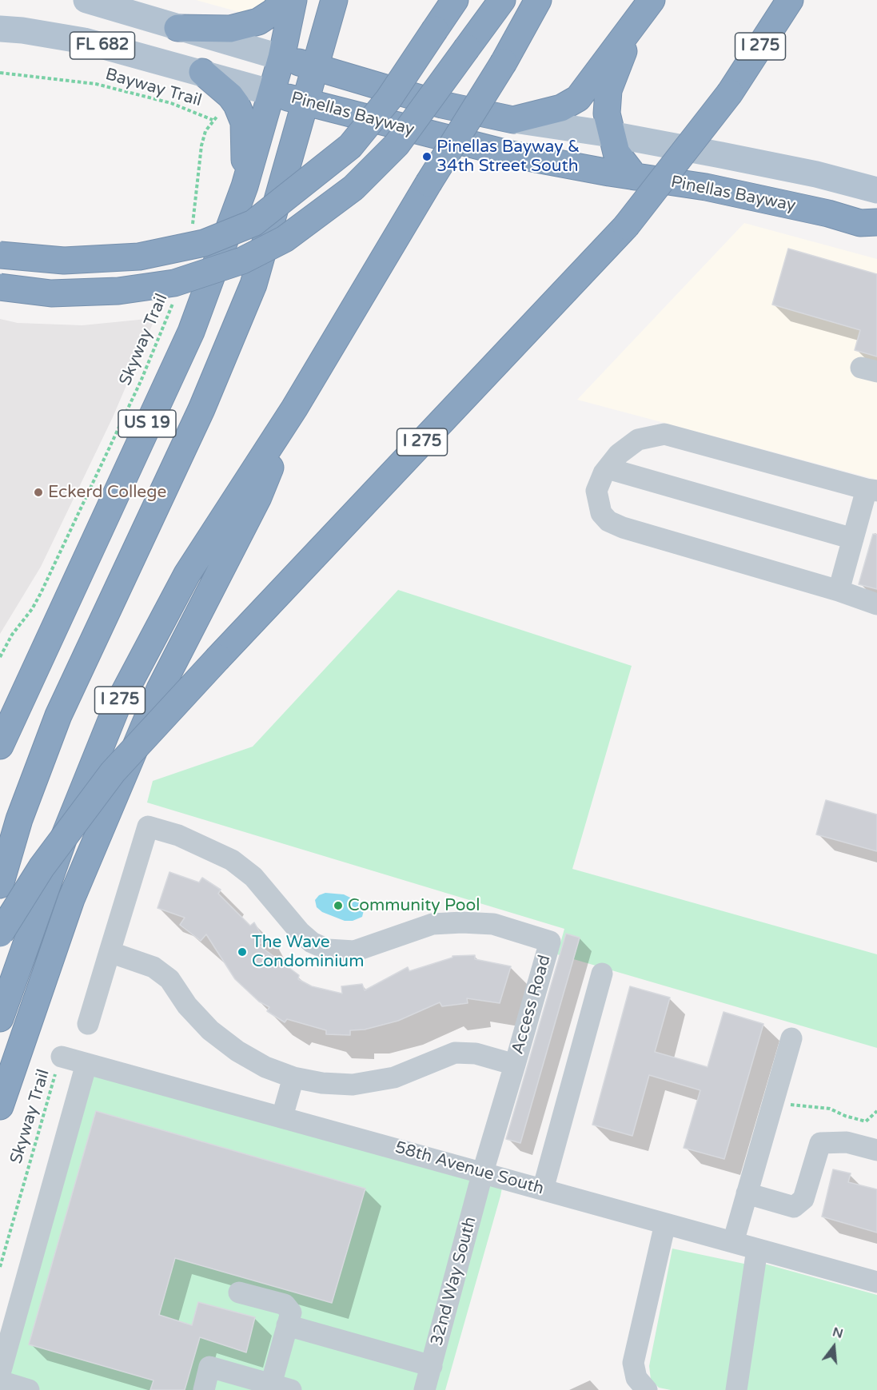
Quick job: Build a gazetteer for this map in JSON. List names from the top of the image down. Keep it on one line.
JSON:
{"streets":{"highway":["FL 682","I 275","Pinellas Bayway","US 19"],"street":["Access Road","58th Avenue South","32nd Way South"],"path":["Bayway Trail","Skyway Trail"]},"crossings":[["Pinellas Bayway","US 19"],["Skyway Trail","58th Avenue South"],["Access Road","58th Avenue South"],["Access Road","32nd Way South"],["58th Avenue South","32nd Way South"]],"places":["Pinellas Bayway & 34th Street South","Eckerd College","Community Pool","The Wave Condominium"],"north":"top"}
